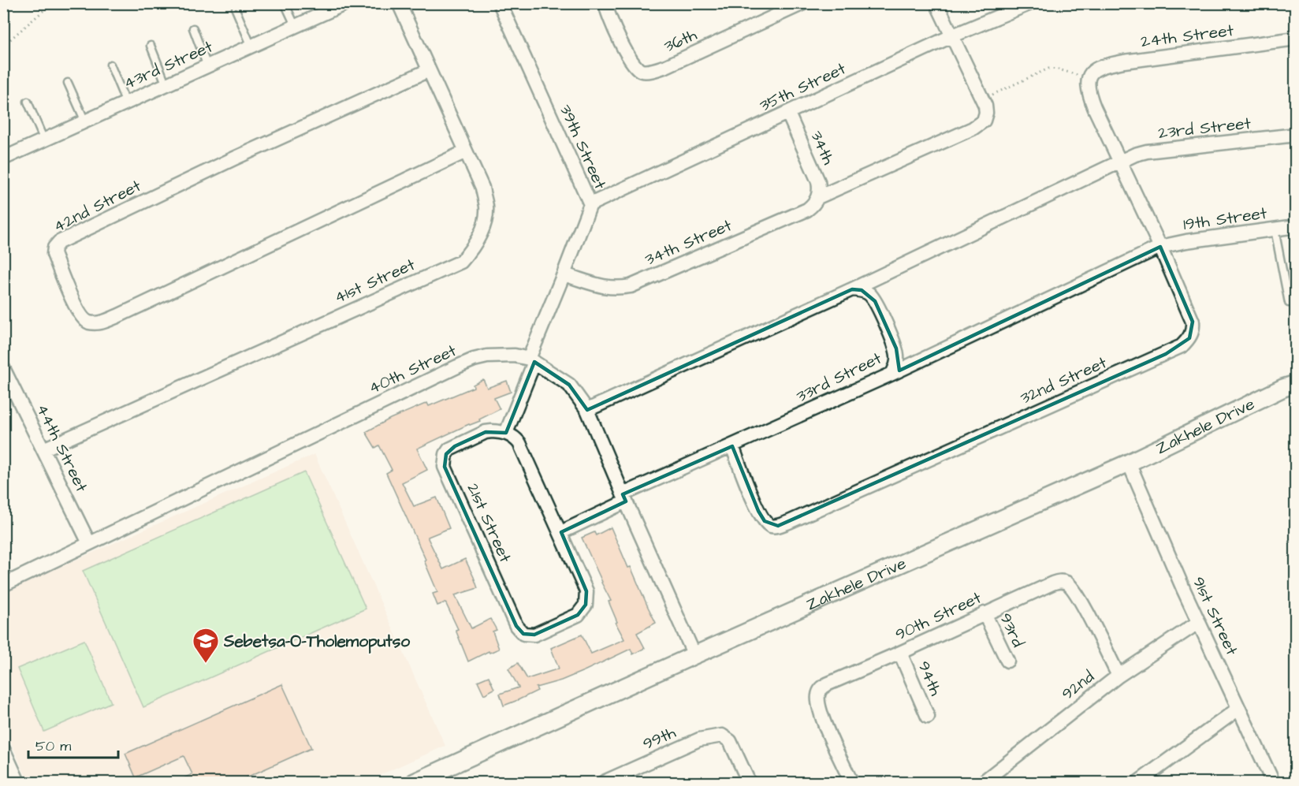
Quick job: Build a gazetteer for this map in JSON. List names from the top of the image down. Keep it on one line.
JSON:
{"streets":{"street":["24th Street","36th","43rd Street","35th Street","23rd Street","39th Street","34th","42nd Street","19th Street","34th Street","41st Street","40th Street","33rd Street","32nd Street","Zakhele Drive","44th Street","21st Street","90th Street","91st Street","93rd","94th","92nd","99th"]},"crossings":[["24th Street","32nd Street"],["35th Street","39th Street"],["35th Street","34th"],["23rd Street","33rd Street"],["23rd Street","32nd Street"],["39th Street","34th Street"],["39th Street","40th Street"],["39th Street","21st Street"],["34th","34th Street"],["42nd Street","41st Street"],["19th Street","33rd Street"],["19th Street","32nd Street"],["41st Street","44th Street"],["40th Street","33rd Street"],["40th Street","Zakhele Drive"],["40th Street","44th Street"],["33rd Street","32nd Street"],["33rd Street","21st Street"],["Zakhele Drive","91st Street"],["90th Street","93rd"],["90th Street","94th"],["90th Street","92nd"],["91st Street","92nd"]],"places":{"school or university":["Sebetsa-O-Tholemoputso"]},"scale_bar":"50 m"}
